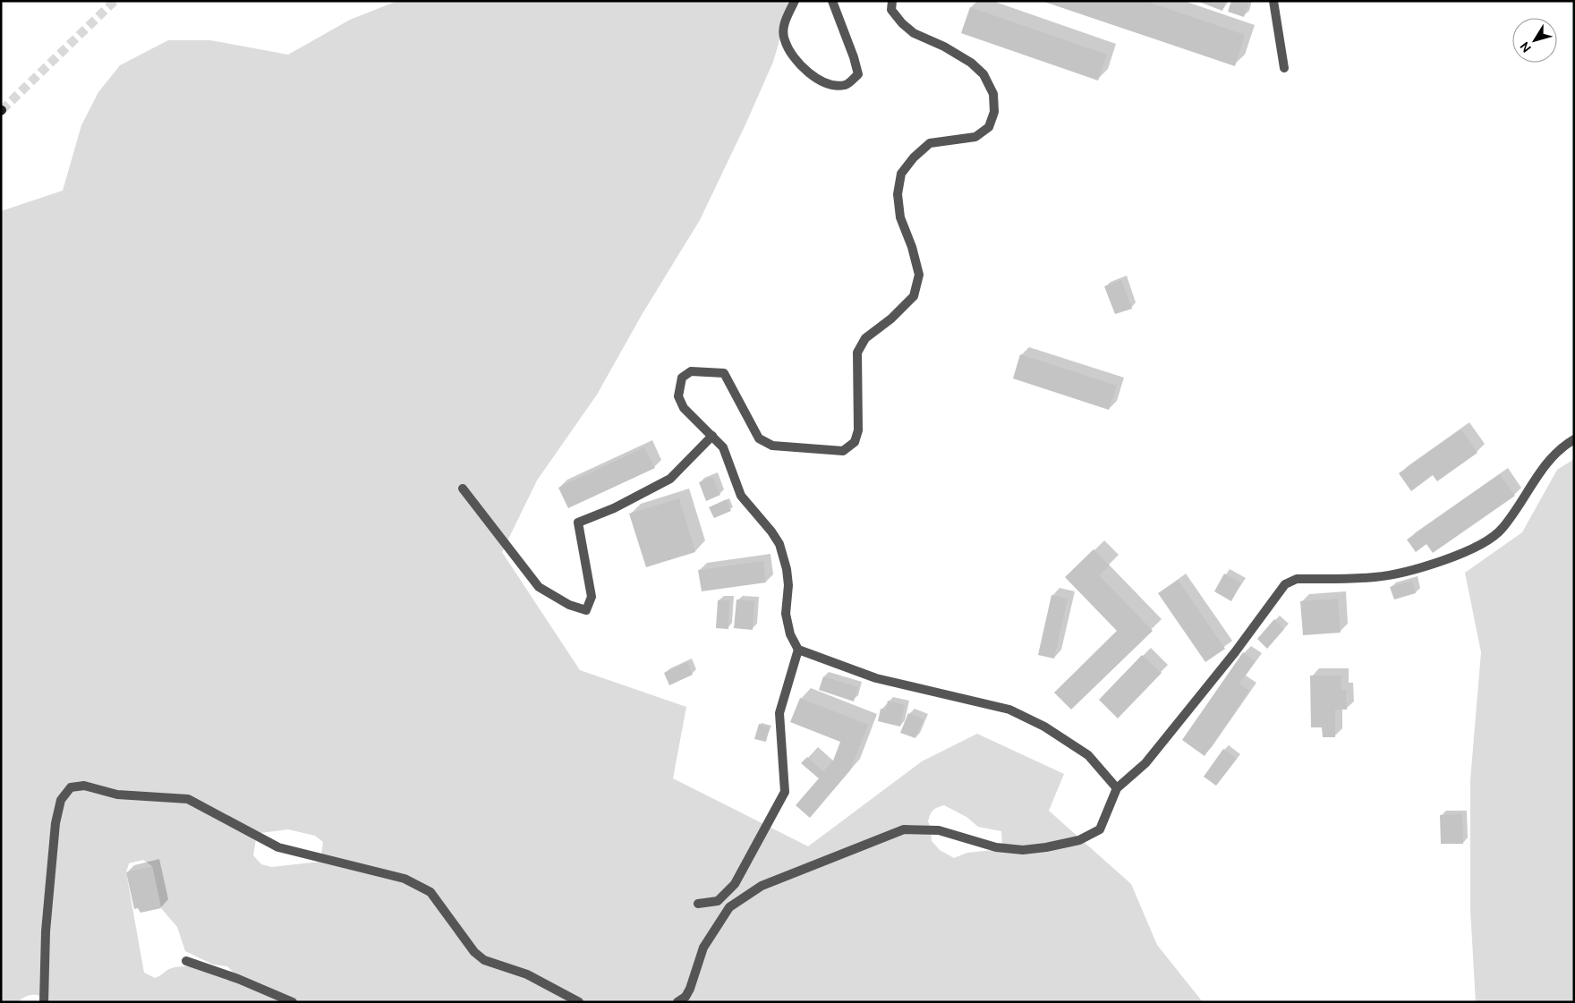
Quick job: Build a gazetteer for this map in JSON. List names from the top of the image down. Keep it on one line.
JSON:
{"north":"bottom left"}
